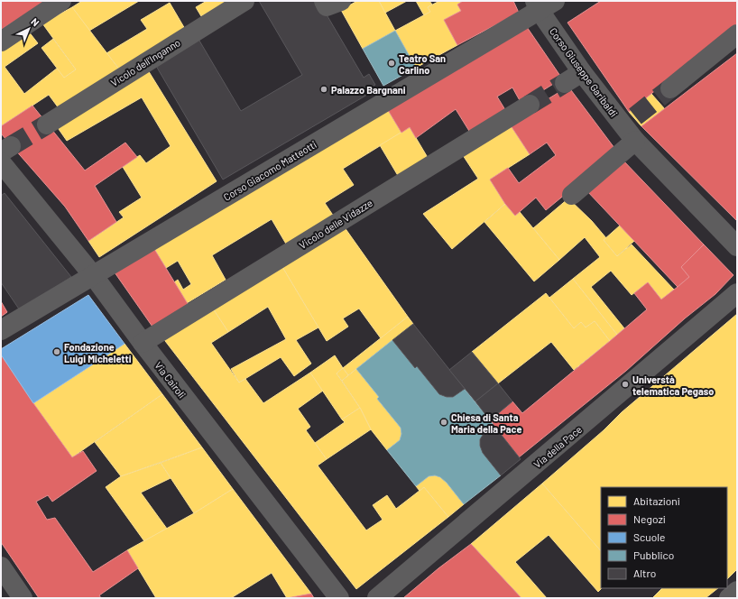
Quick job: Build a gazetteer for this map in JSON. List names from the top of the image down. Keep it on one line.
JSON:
{"streets":{"street":["Vicolo dell'Inganno","Corso Giuseppe Garibaldi","Corso Giacomo Matteotti","Vicolo delle Vidazze","Via Cairoli","Via della Pace"]},"crossings":[["Corso Giuseppe Garibaldi","Corso Giacomo Matteotti"],["Corso Giacomo Matteotti","Via Cairoli"],["Vicolo delle Vidazze","Via Cairoli"]],"places":["Teatro San Carlino","Palazzo Bargnani","Fondazione Luigi Micheletti","Universtà telematica Pegaso","Chiesa di Santa Maria della Pace"],"legend":["Abitazioni","Negozi","Scuole","Pubblico","Altro"],"north":"top right"}
